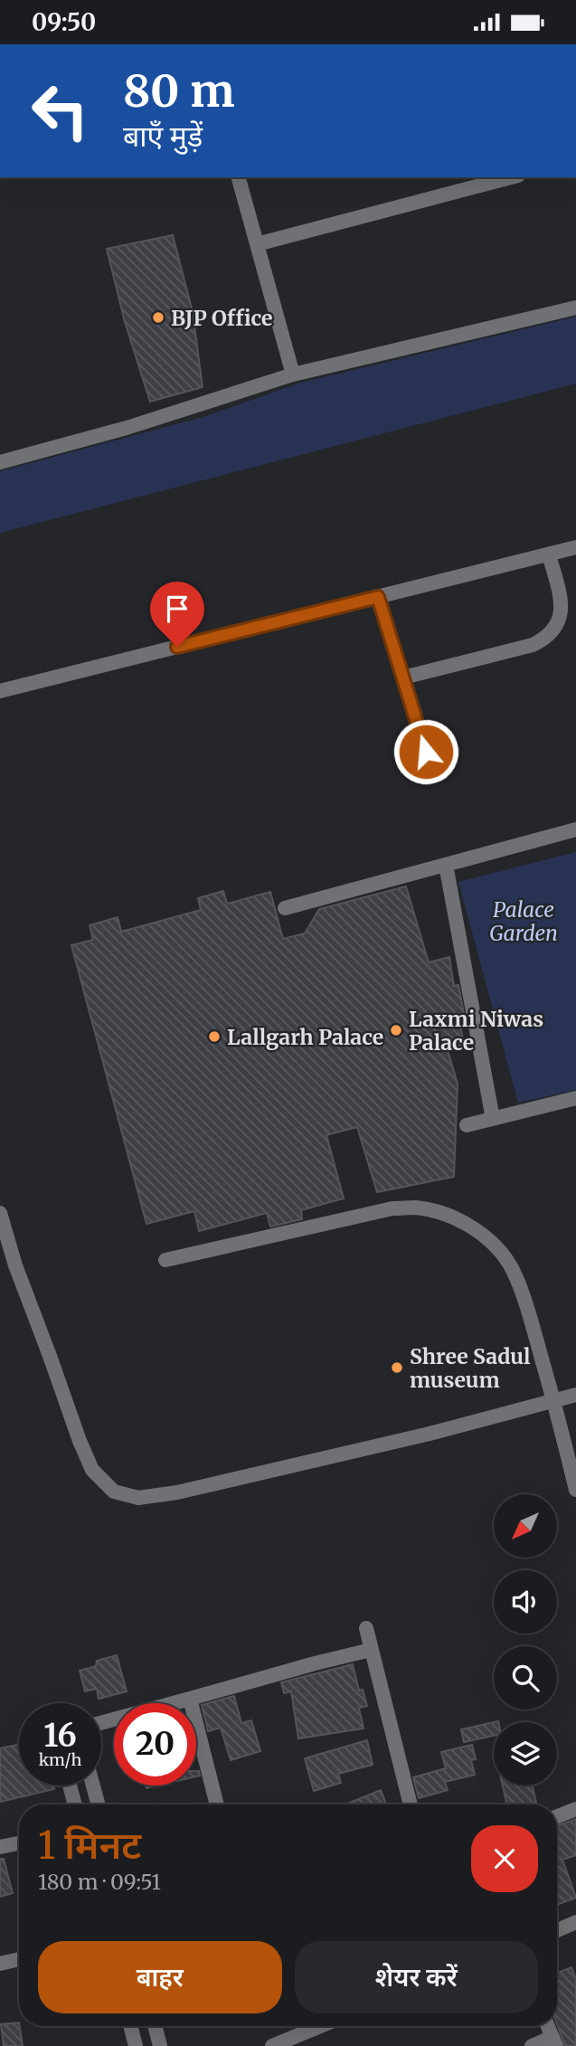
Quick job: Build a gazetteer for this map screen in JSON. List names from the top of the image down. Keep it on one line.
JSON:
{"parks":["Palace Garden"],"places":["BJP Office","Laxmi Niwas Palace","Lallgarh Palace","Shree Sadul museum"],"north":"bottom left","page":{"status":"09:50","turn":["80 m","बाएँ मुड़ें"],"speed":"16 km/h","limit":"20","heading":["1 मिनट","180 m · 09:51"],"buttons":["बाहर","शेयर करें"]}}
